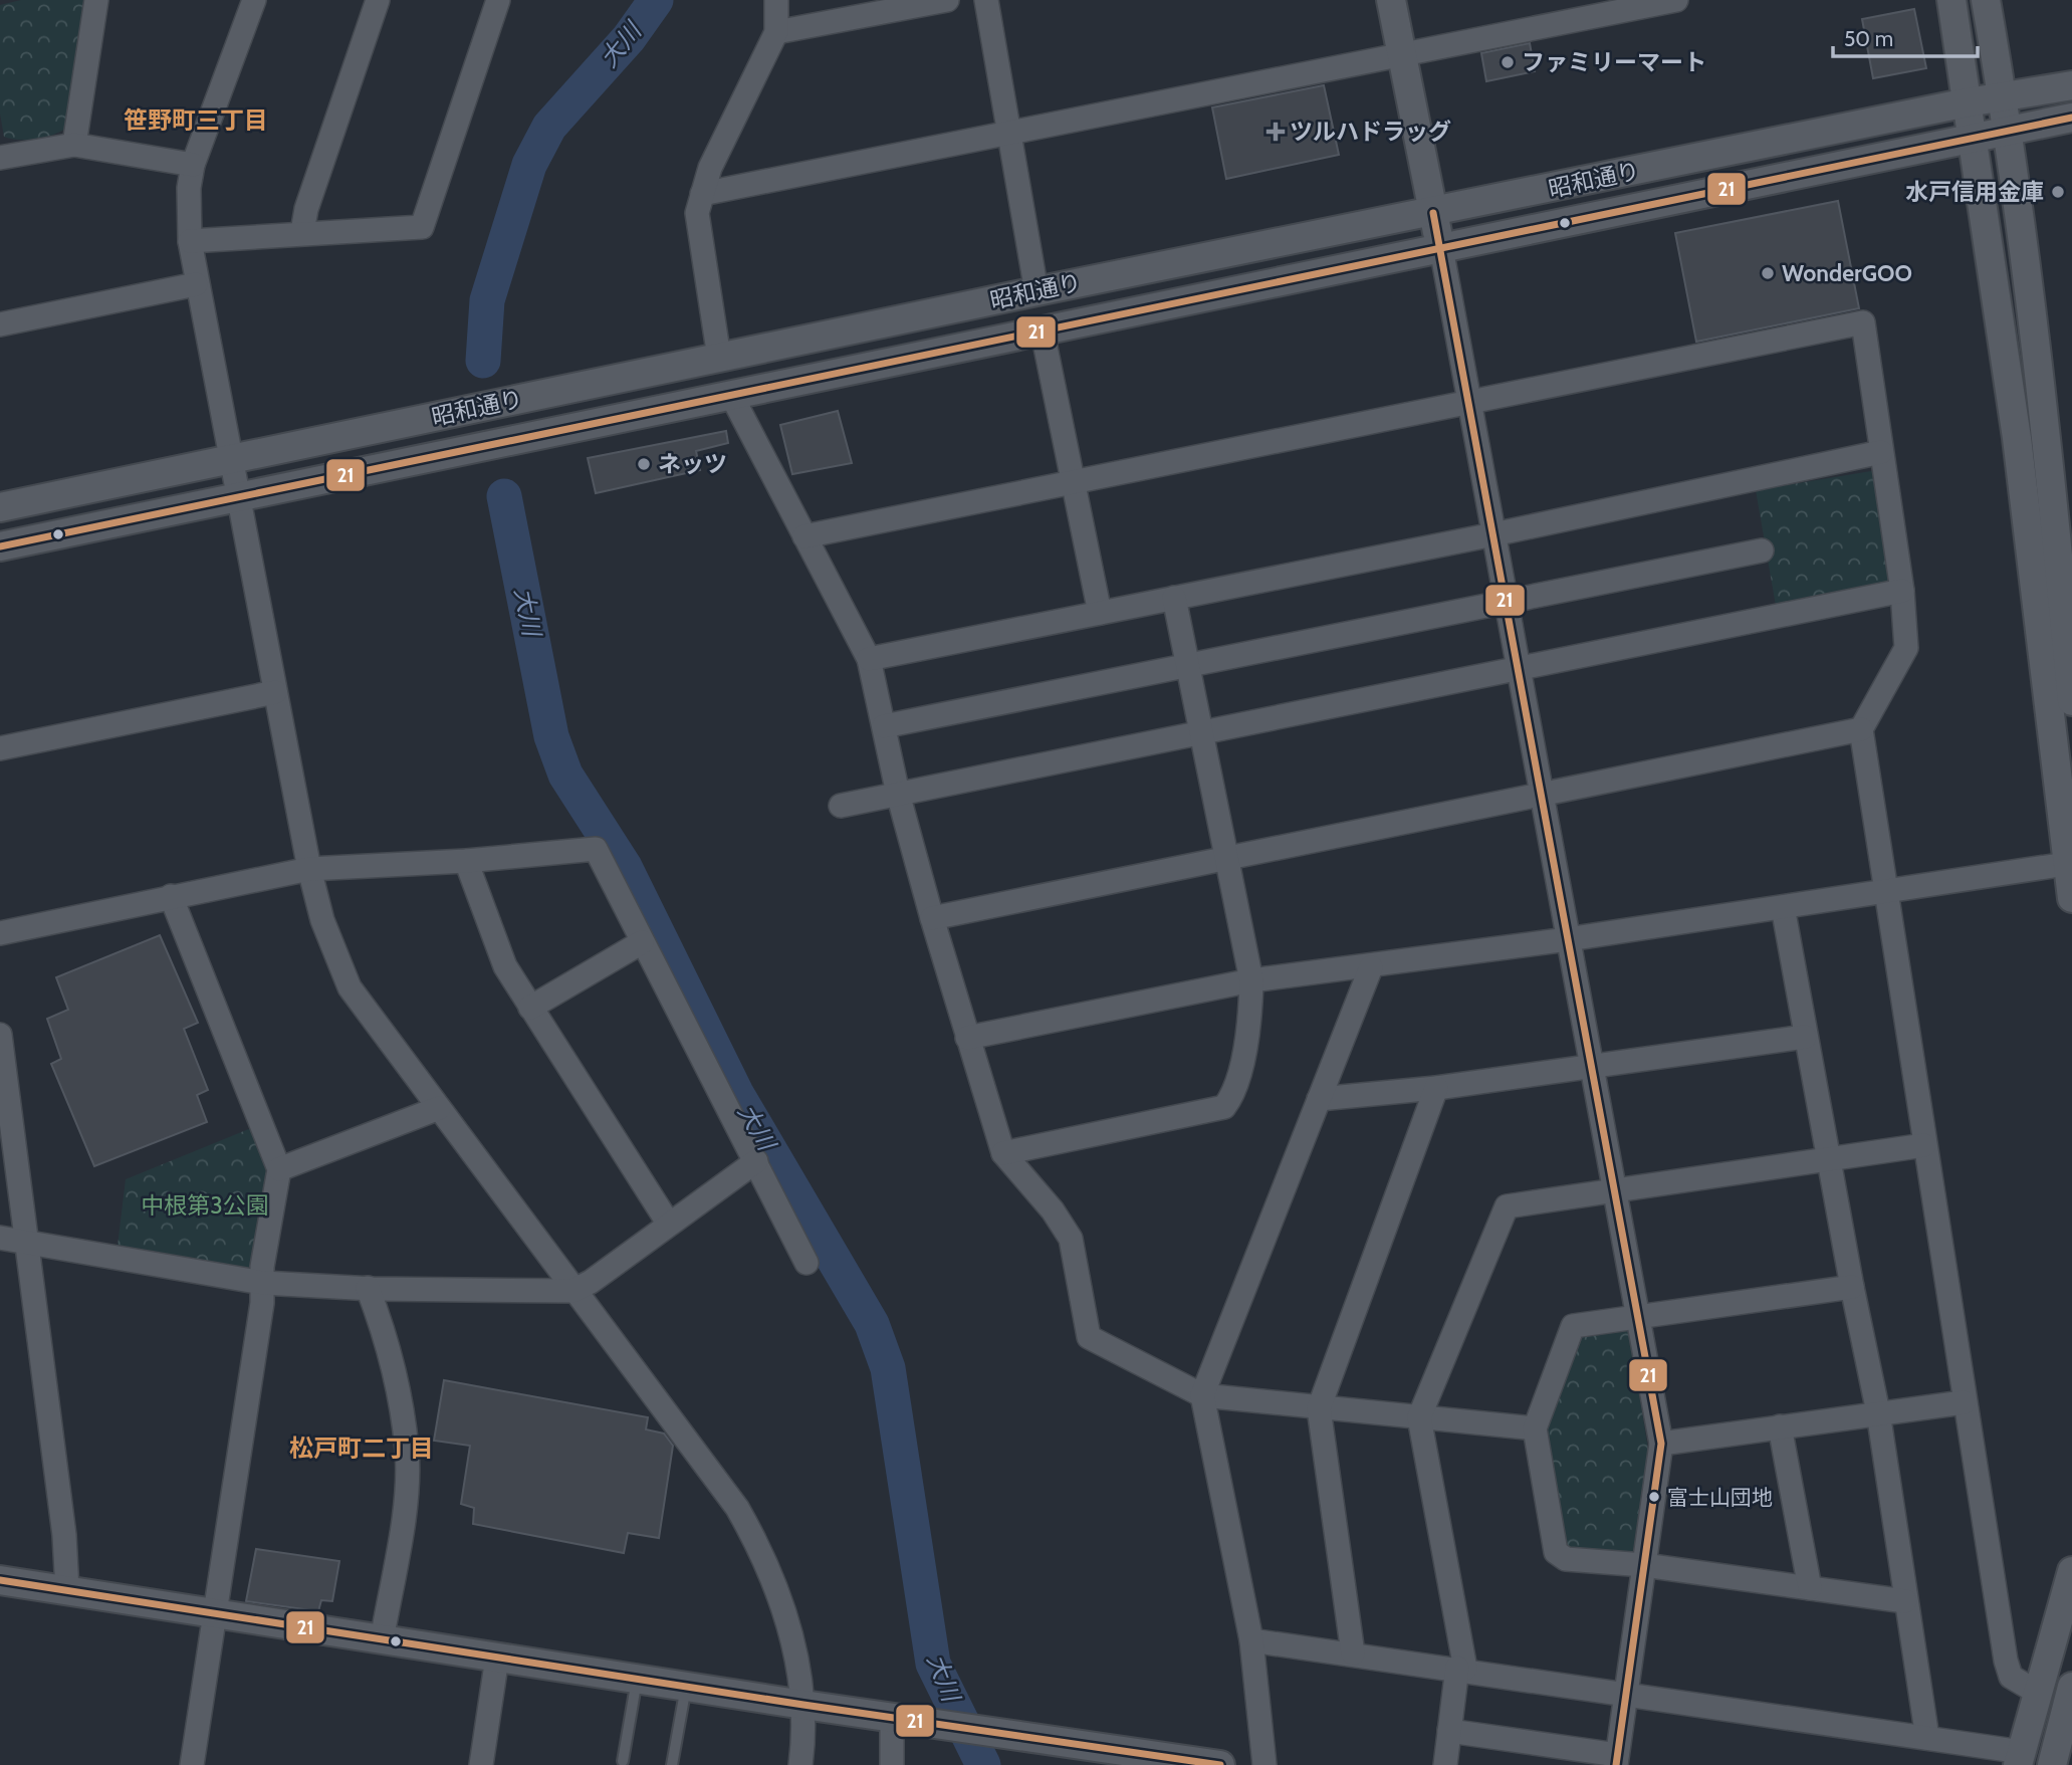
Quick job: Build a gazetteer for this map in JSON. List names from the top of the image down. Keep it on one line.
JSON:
{"streets":{"street":["昭和通り"]},"districts":["笹野町三丁目","松戸町二丁目"],"water":["大川"],"parks":["中根第3公園"],"places":{"other":["ファミリーマート","水戸信用金庫","WonderGOO","ネッツ","富士山団地"],"health":["ツルハドラッグ"]},"lines":["transit line 21"],"scale_bar":"50 m"}
